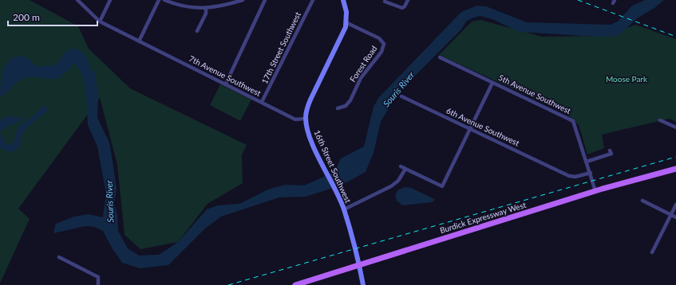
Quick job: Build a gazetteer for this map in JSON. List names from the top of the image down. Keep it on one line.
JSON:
{"streets":{"main road":["16th Street Southwest","Burdick Expressway West"],"street":["17th Street Southwest","Forest Road","7th Avenue Southwest","5th Avenue Southwest","6th Avenue Southwest"]},"crossings":[["17th Street Southwest","7th Avenue Southwest"],["Forest Road","16th Street Southwest"],["7th Avenue Southwest","16th Street Southwest"],["5th Avenue Southwest","6th Avenue Southwest"],["5th Avenue Southwest","Burdick Expressway West"],["16th Street Southwest","Burdick Expressway West"]],"water":["Souris River"],"parks":["Moose Park"],"scale_bar":"200 m"}
